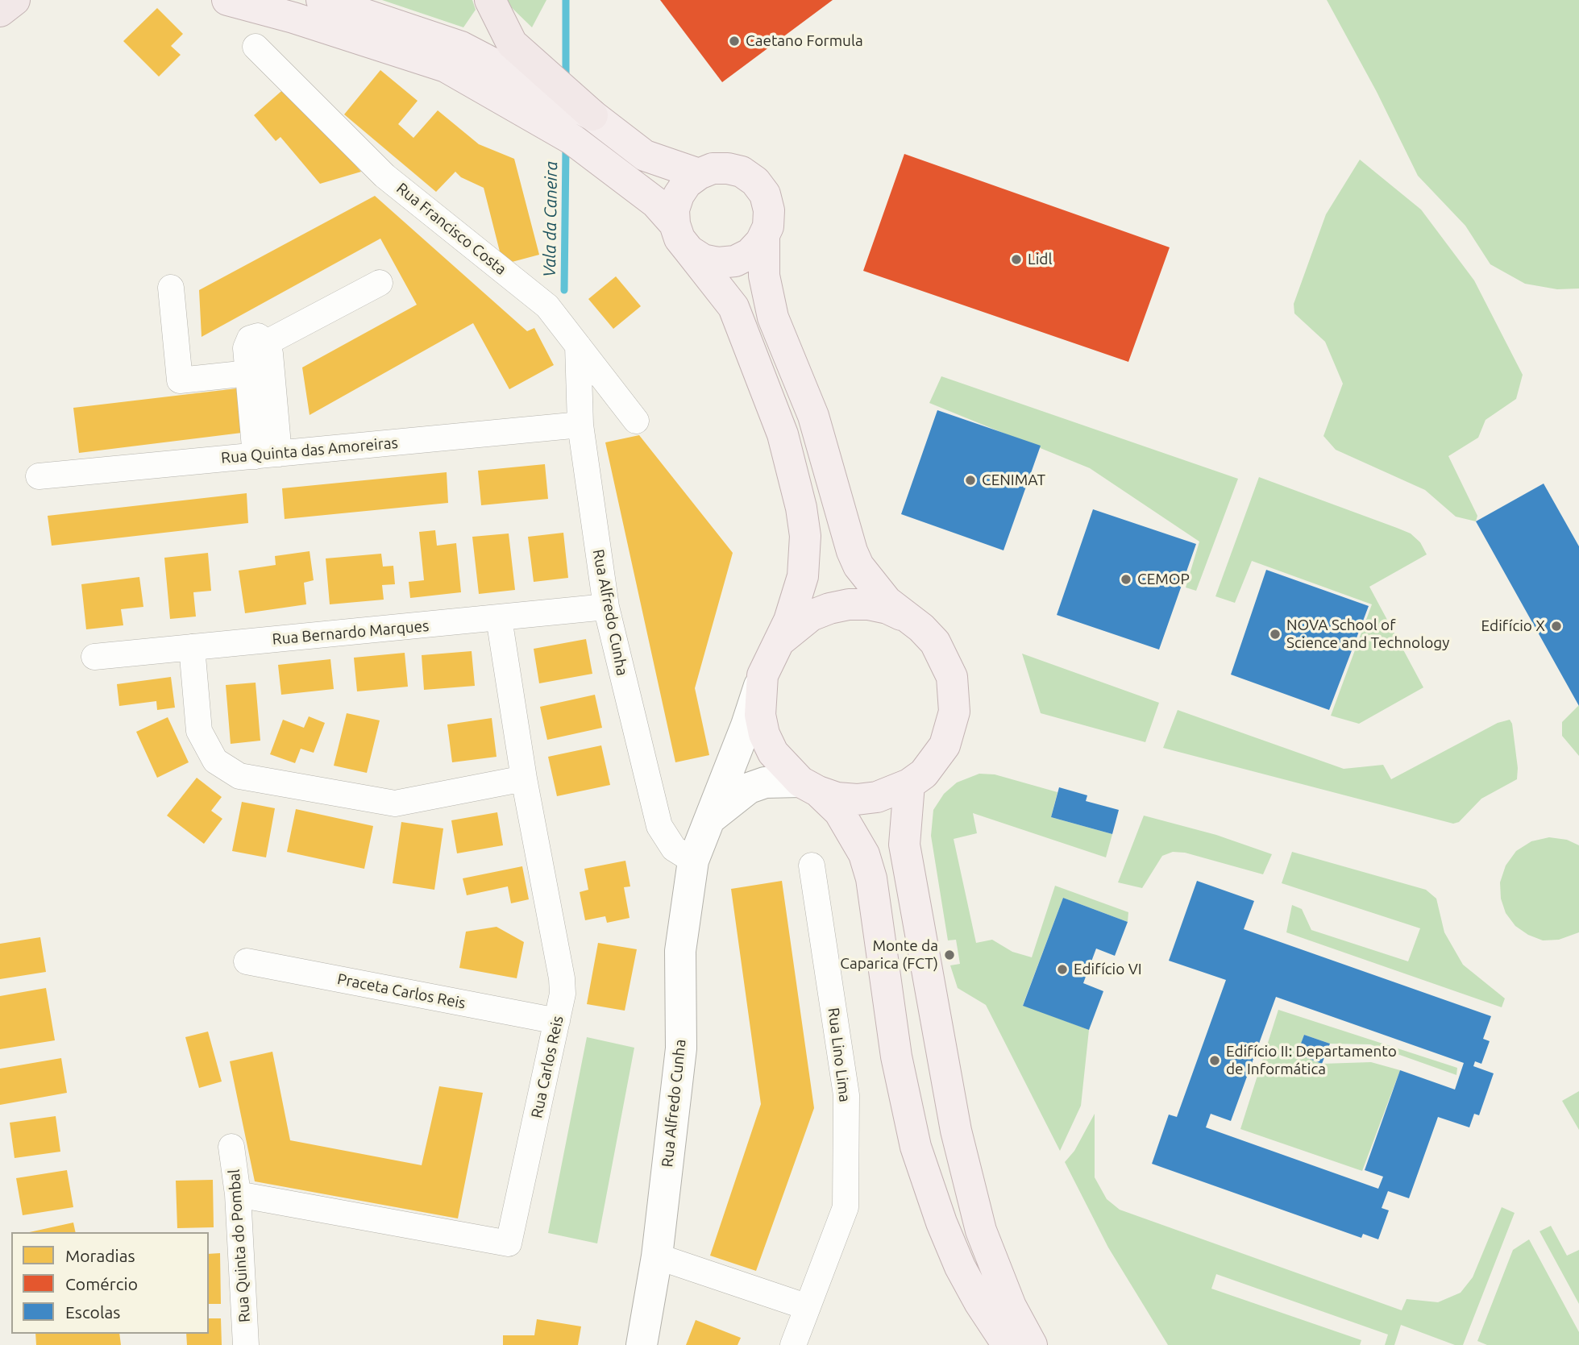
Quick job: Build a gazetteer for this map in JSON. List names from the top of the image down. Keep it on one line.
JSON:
{"streets":{"street":["Rua Francisco Costa","Rua Quinta das Amoreiras","Rua Alfredo Cunha","Rua Bernardo Marques","Praceta Carlos Reis","Rua Lino Lima","Rua Carlos Reis","Rua Quinta do Pombal"]},"crossings":[["Rua Francisco Costa","Rua Alfredo Cunha"],["Rua Quinta das Amoreiras","Rua Alfredo Cunha"],["Rua Alfredo Cunha","Rua Bernardo Marques"],["Rua Bernardo Marques","Rua Carlos Reis"],["Praceta Carlos Reis","Rua Carlos Reis"],["Rua Carlos Reis","Rua Quinta do Pombal"]],"water":["Vala da Caneira"],"places":["Caetano Formula","Lidl","CENIMAT","CEMOP","Edifício X","NOVA School of Science and Technology","Monte da Caparica (FCT)","Edifício VI","Edifício II: Departamento de Informática"],"legend":["Moradias","Comércio","Escolas"]}
